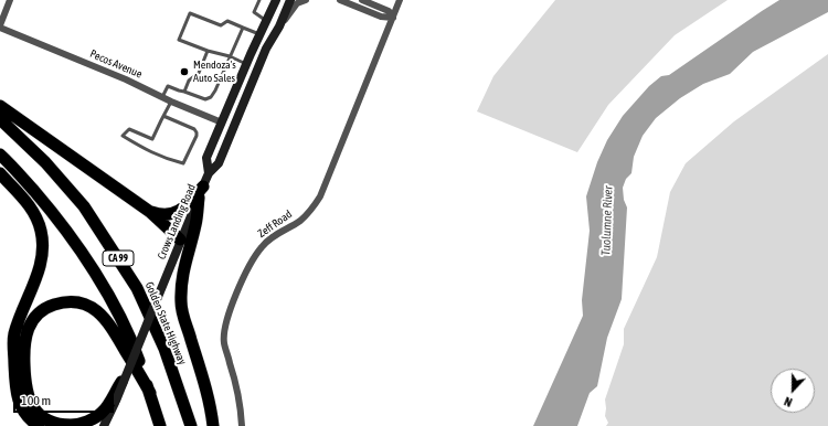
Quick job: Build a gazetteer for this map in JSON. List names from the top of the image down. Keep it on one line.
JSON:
{"streets":{"highway":["CA 99","Golden State Highway"],"main road":["Crows Landing Road"],"street":["Pecos Avenue","Zeff Road"]},"crossings":[["Pecos Avenue","Crows Landing Road"]],"water":["Tuolumne River"],"places":["Mendoza's Auto Sales"],"scale_bar":"100 m","north":"bottom"}
